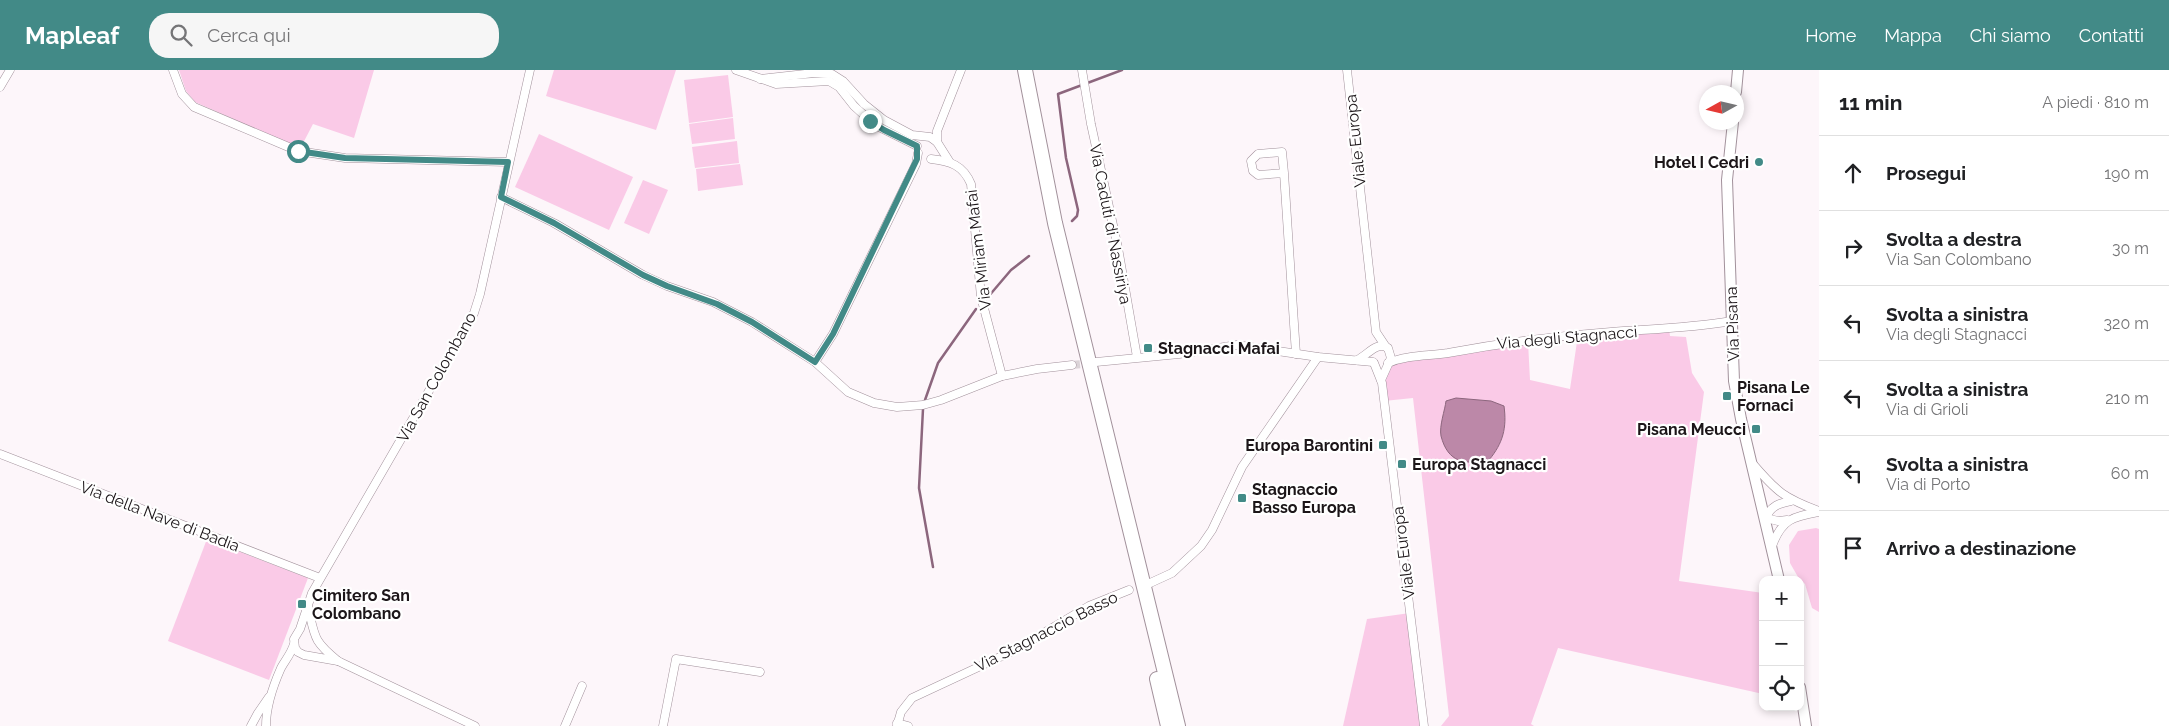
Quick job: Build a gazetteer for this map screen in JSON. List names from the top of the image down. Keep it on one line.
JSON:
{"streets":{"main road":["Via Pisana"],"street":["Viale Europa","Via Caduti di Nassiriya","Via Miriam Mafai","Via degli Stagnacci","Via San Colombano","Via della Nave di Badia","Via Stagnaccio Basso"]},"crossings":[["Viale Europa","Via degli Stagnacci"],["Via Caduti di Nassiriya","Via degli Stagnacci"],["Via Pisana","Via degli Stagnacci"],["Via San Colombano","Via della Nave di Badia"]],"places":{"other":["Hotel I Cedri"],"transit":["Stagnacci Mafai","Pisana Le Fornaci","Pisana Meucci","Europa Barontini","Europa Stagnacci","Stagnaccio Basso Europa","Cimitero San Colombano"]},"north":"left","page":{"header":"Mapleaf","search":"Cerca qui","nav":["Home","Mappa","Chi siamo","Contatti"],"heading":["11 min","A piedi · 810 m"],"list":[["Prosegui","190 m"],["Svolta a destra","Via San Colombano","30 m"],["Svolta a sinistra","Via degli Stagnacci","320 m"],["Svolta a sinistra","Via di Grioli","210 m"],["Svolta a sinistra","Via di Porto","60 m"],"Arrivo a destinazione"],"map_buttons":["+","−"]}}
